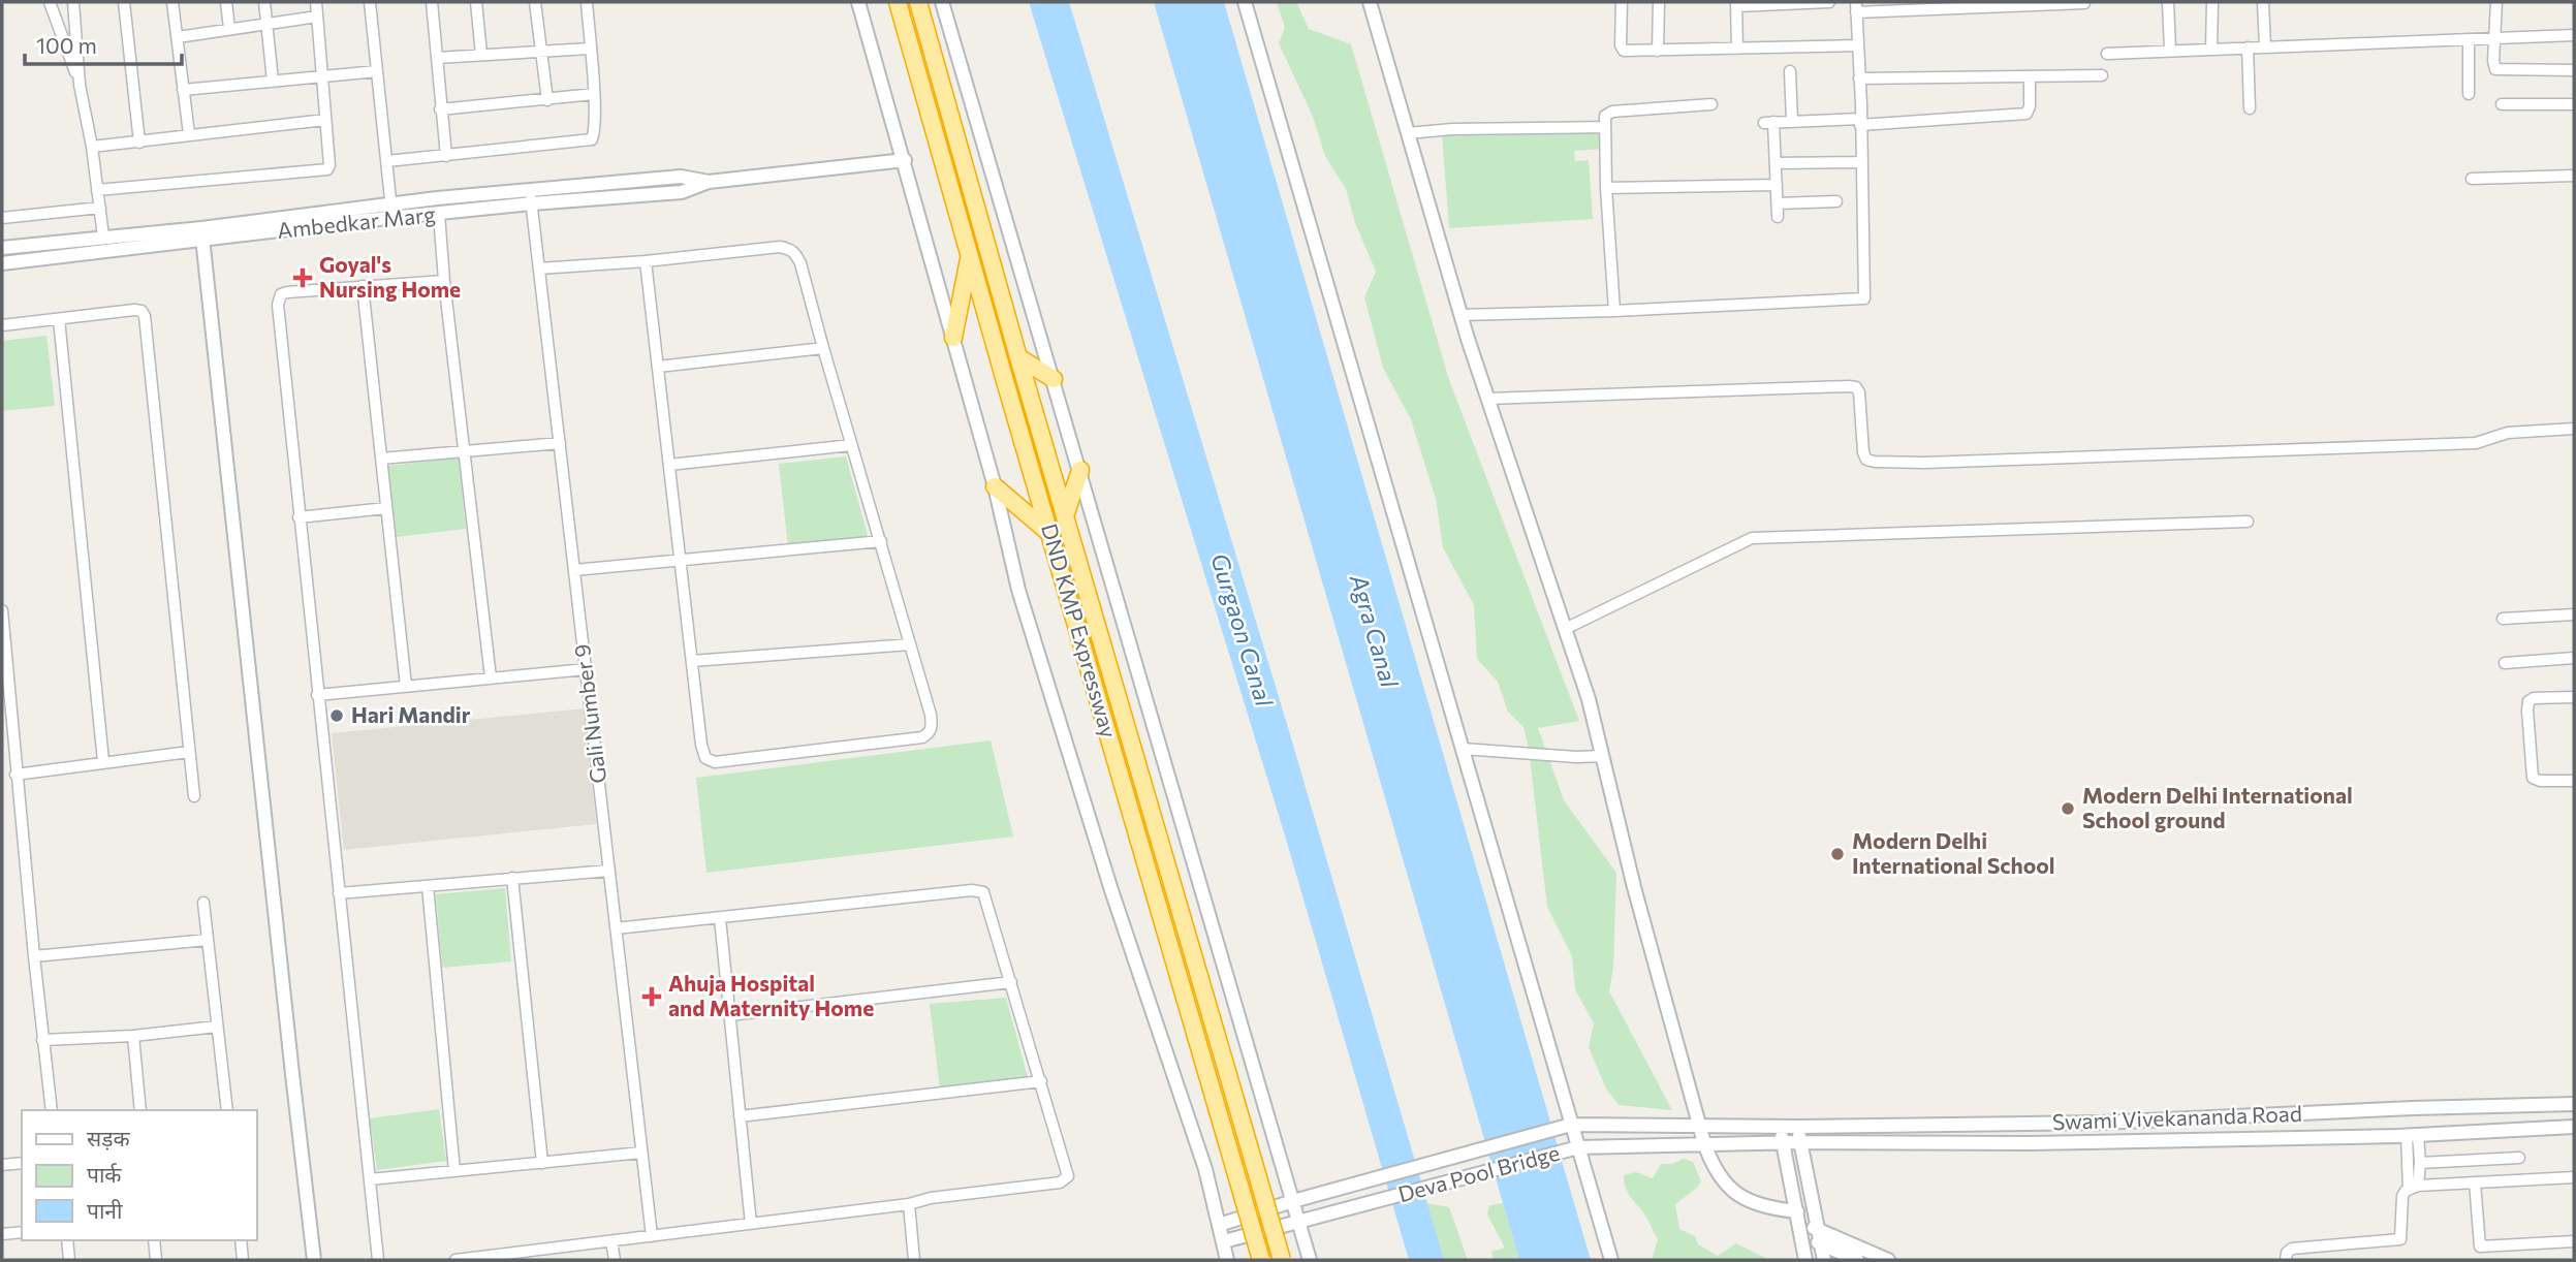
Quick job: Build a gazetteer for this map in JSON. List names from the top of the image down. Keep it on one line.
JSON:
{"streets":{"highway":["DND KMP Expressway"],"street":["Ambedkar Marg","Gali Number 9","Swami Vivekananda Road","Deva Pool Bridge"]},"crossings":[["Ambedkar Marg","Gali Number 9"]],"water":["Gurgaon Canal","Agra Canal"],"places":{"health":["Goyal's Nursing Home","Ahuja Hospital and Maternity Home"],"other":["Hari Mandir","Modern Delhi International School ground","Modern Delhi International School"]},"legend":["सड़क","पार्क","पानी"],"scale_bar":"100 m"}
